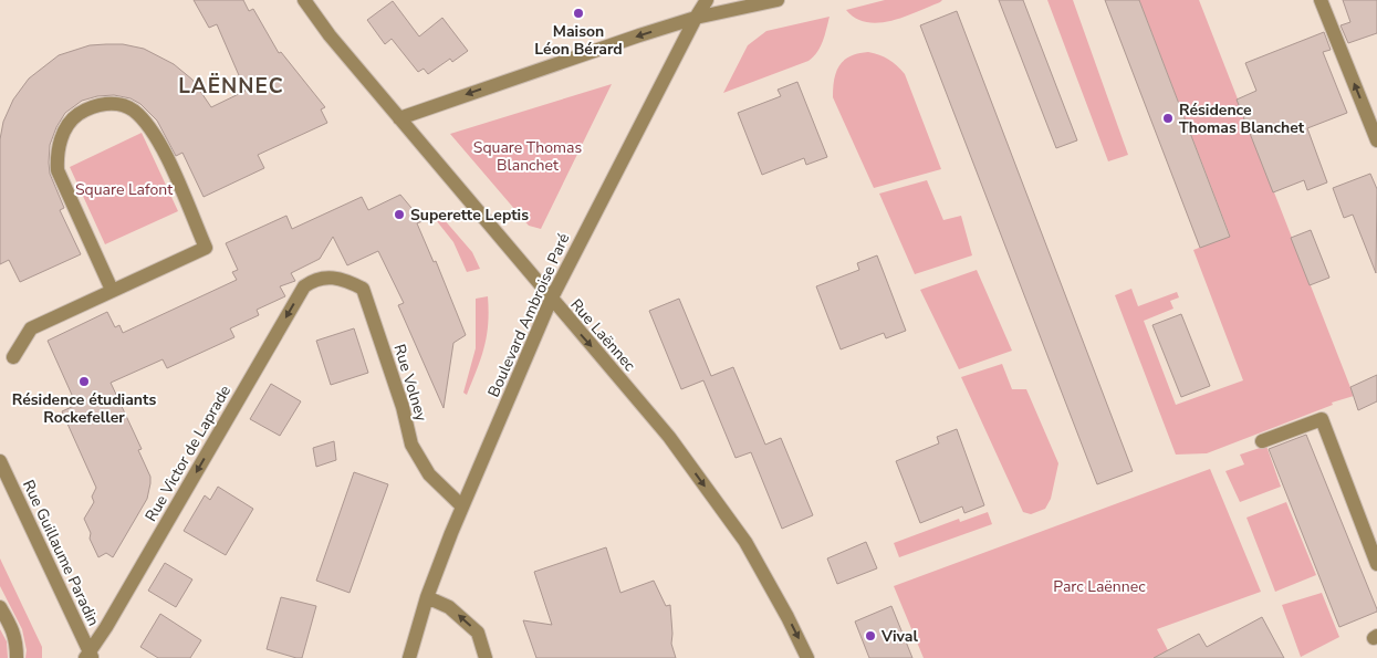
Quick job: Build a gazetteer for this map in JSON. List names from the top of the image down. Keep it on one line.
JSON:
{"streets":{"street":["Boulevard Ambroise Paré","Rue Laënnec","Rue Volney","Rue Victor de Laprade","Rue Guillaume Paradin"]},"crossings":[["Boulevard Ambroise Paré","Rue Laënnec"],["Boulevard Ambroise Paré","Rue Volney"],["Rue Volney","Rue Victor de Laprade"],["Rue Victor de Laprade","Rue Guillaume Paradin"]],"one_way":["Rue Laënnec","Rue Victor de Laprade"],"districts":["LAËNNEC"],"parks":["Square Thomas Blanchet","Square Lafont","Parc Laënnec"],"places":["Maison Léon Bérard","Résidence Thomas Blanchet","Superette Leptis","Résidence étudiants Rockefeller","Vival"]}
